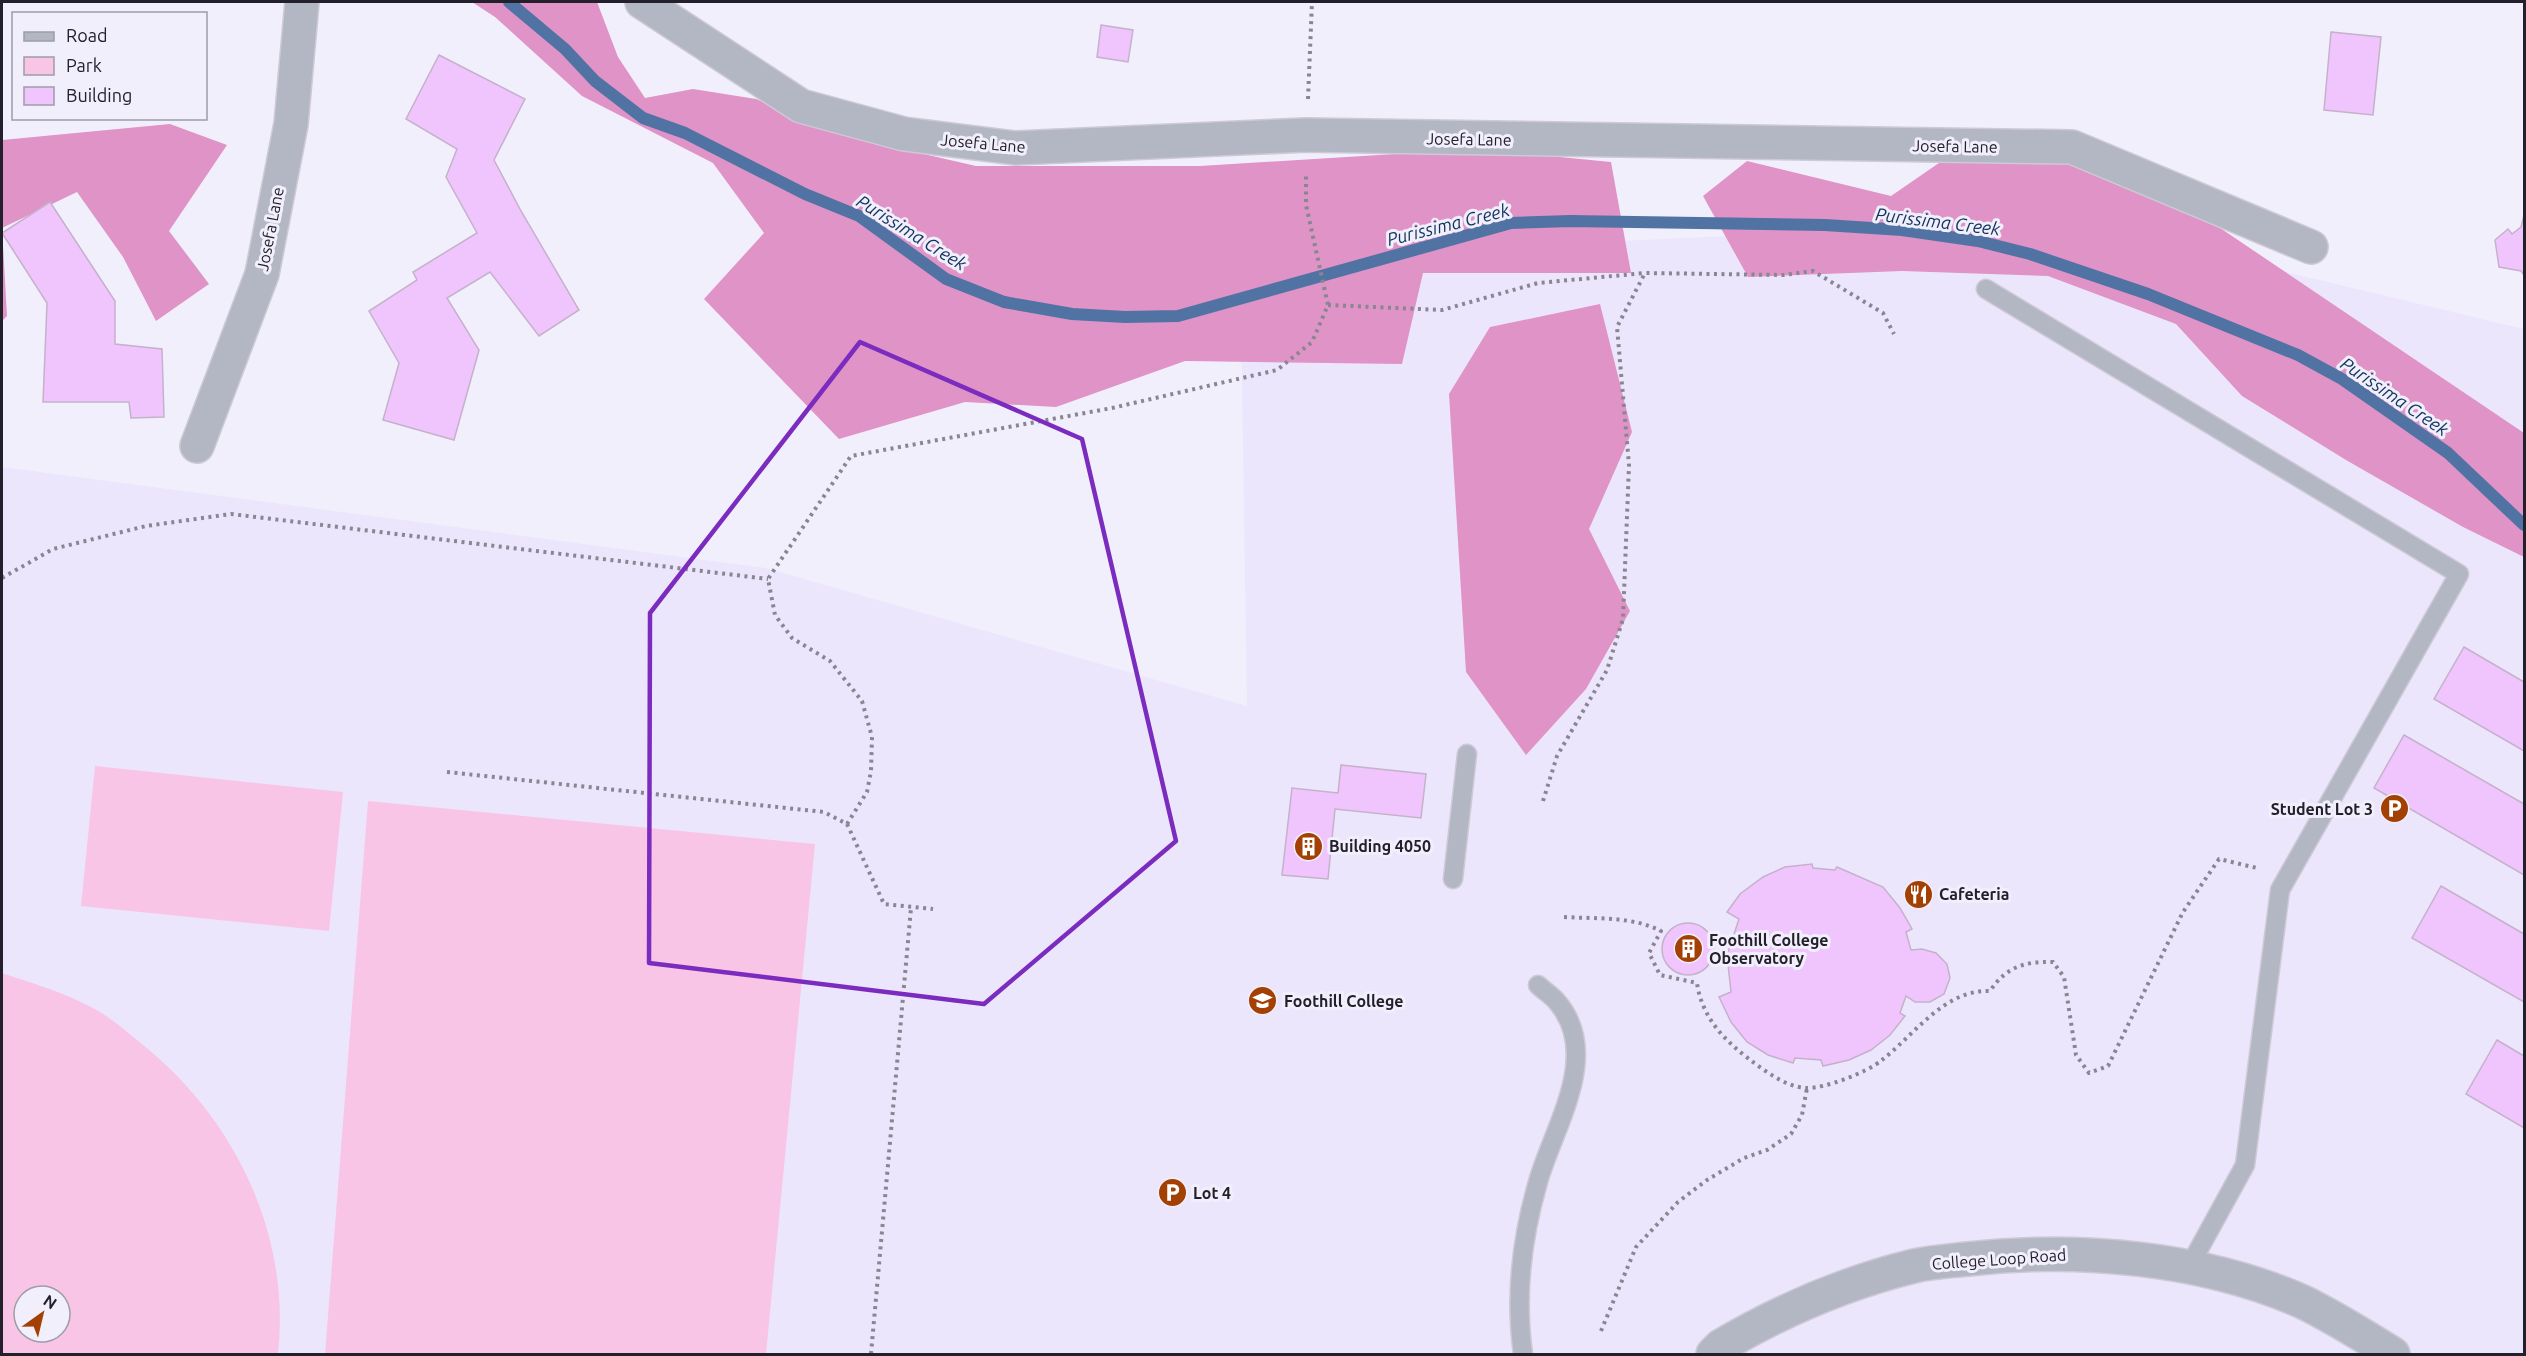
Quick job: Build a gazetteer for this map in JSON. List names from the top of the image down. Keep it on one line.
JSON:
{"streets":{"street":["Josefa Lane","College Loop Road"]},"water":["Purissima Creek"],"places":{"parking":["Student Lot 3","Lot 4"],"building":["Building 4050","Foothill College Observatory"],"restaurant":["Cafeteria"],"school or university":["Foothill College"]},"legend":["Road","Park","Building"],"north":"top right"}
